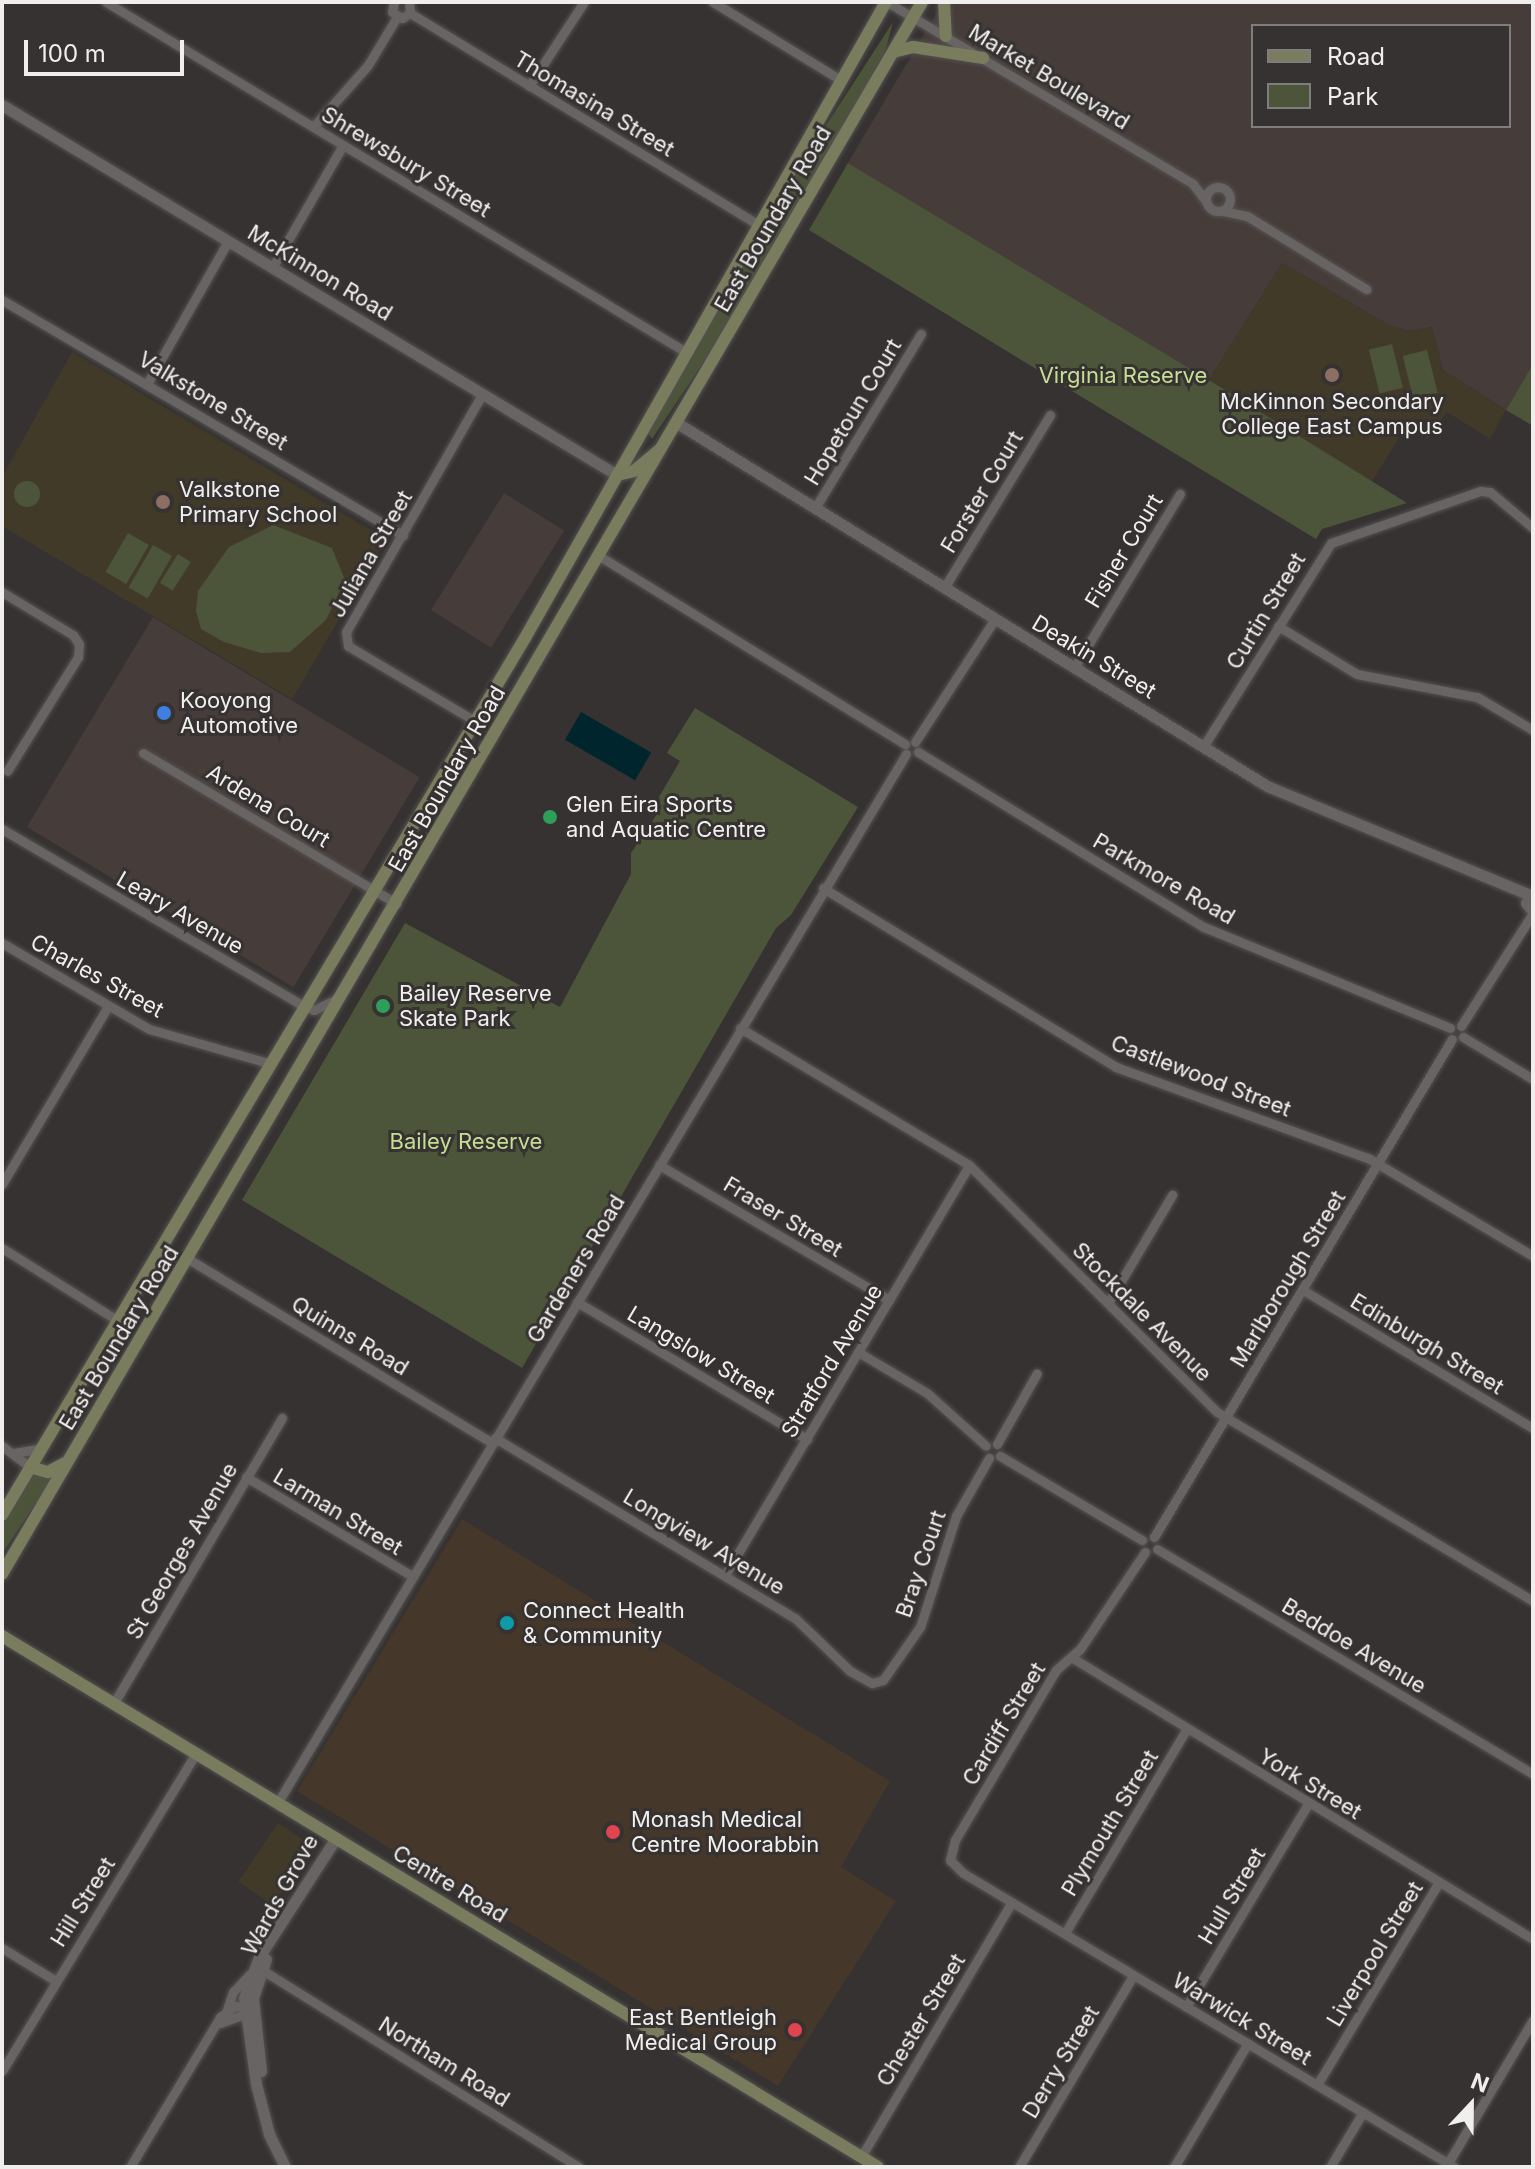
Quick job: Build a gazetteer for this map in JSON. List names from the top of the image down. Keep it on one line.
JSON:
{"streets":{"main road":["East Boundary Road","Centre Road"],"street":["Market Boulevard","Thomasina Street","Shrewsbury Street","McKinnon Road","Valkstone Street","Hopetoun Court","Forster Court","Fisher Court","Juliana Street","Curtin Street","Deakin Street","Ardena Court","Parkmore Road","Leary Avenue","Charles Street","Castlewood Street","Fraser Street","Gardeners Road","Marlborough Street","Stockdale Avenue","Quinns Road","Edinburgh Street","Langslow Street","Stratford Avenue","Larman Street","Longview Avenue","St Georges Avenue","Bray Court","Beddoe Avenue","Cardiff Street","York Street","Plymouth Street","Wards Grove","Hull Street","Hill Street","Liverpool Street","Warwick Street","Chester Street","Northam Road","Derry Street"]},"crossings":[["Market Boulevard","East Boundary Road"],["Thomasina Street","East Boundary Road"],["Shrewsbury Street","East Boundary Road"],["East Boundary Road","McKinnon Road"],["East Boundary Road","Juliana Street"],["East Boundary Road","Deakin Street"],["East Boundary Road","Ardena Court"],["East Boundary Road","Parkmore Road"],["East Boundary Road","Leary Avenue"],["East Boundary Road","Charles Street"],["East Boundary Road","Quinns Road"],["McKinnon Road","Juliana Street"],["Valkstone Street","Juliana Street"],["Hopetoun Court","Deakin Street"],["Forster Court","Deakin Street"],["Fisher Court","Deakin Street"],["Curtin Street","Deakin Street"],["Deakin Street","Gardeners Road"],["Parkmore Road","Gardeners Road"],["Castlewood Street","Gardeners Road"],["Castlewood Street","Marlborough Street"],["Fraser Street","Gardeners Road"],["Fraser Street","Stratford Avenue"],["Gardeners Road","Stockdale Avenue"],["Gardeners Road","Quinns Road"],["Gardeners Road","Langslow Street"],["Gardeners Road","Larman Street"],["Gardeners Road","Longview Avenue"],["Gardeners Road","Centre Road"],["Marlborough Street","Stockdale Avenue"],["Marlborough Street","Edinburgh Street"],["Stockdale Avenue","Stratford Avenue"],["Quinns Road","Longview Avenue"],["Langslow Street","Stratford Avenue"],["Stratford Avenue","Longview Avenue"],["Larman Street","St Georges Avenue"],["Longview Avenue","Bray Court"],["St Georges Avenue","Centre Road"],["Cardiff Street","York Street"],["Cardiff Street","Warwick Street"],["Cardiff Street","Chester Street"],["York Street","Plymouth Street"],["York Street","Hull Street"],["York Street","Liverpool Street"],["Plymouth Street","Warwick Street"],["Centre Road","Wards Grove"],["Centre Road","Hill Street"],["Centre Road","Chester Street"],["Wards Grove","Northam Road"],["Hull Street","Warwick Street"],["Liverpool Street","Warwick Street"],["Warwick Street","Chester Street"],["Warwick Street","Derry Street"]],"parks":["Virginia Reserve","Bailey Reserve"],"places":["McKinnon Secondary College East Campus","Valkstone Primary School","Kooyong Automotive","Glen Eira Sports and Aquatic Centre","Bailey Reserve Skate Park","Connect Health & Community","Monash Medical Centre Moorabbin","East Bentleigh Medical Group"],"legend":["Road","Park"],"scale_bar":"100 m","north":"top"}
